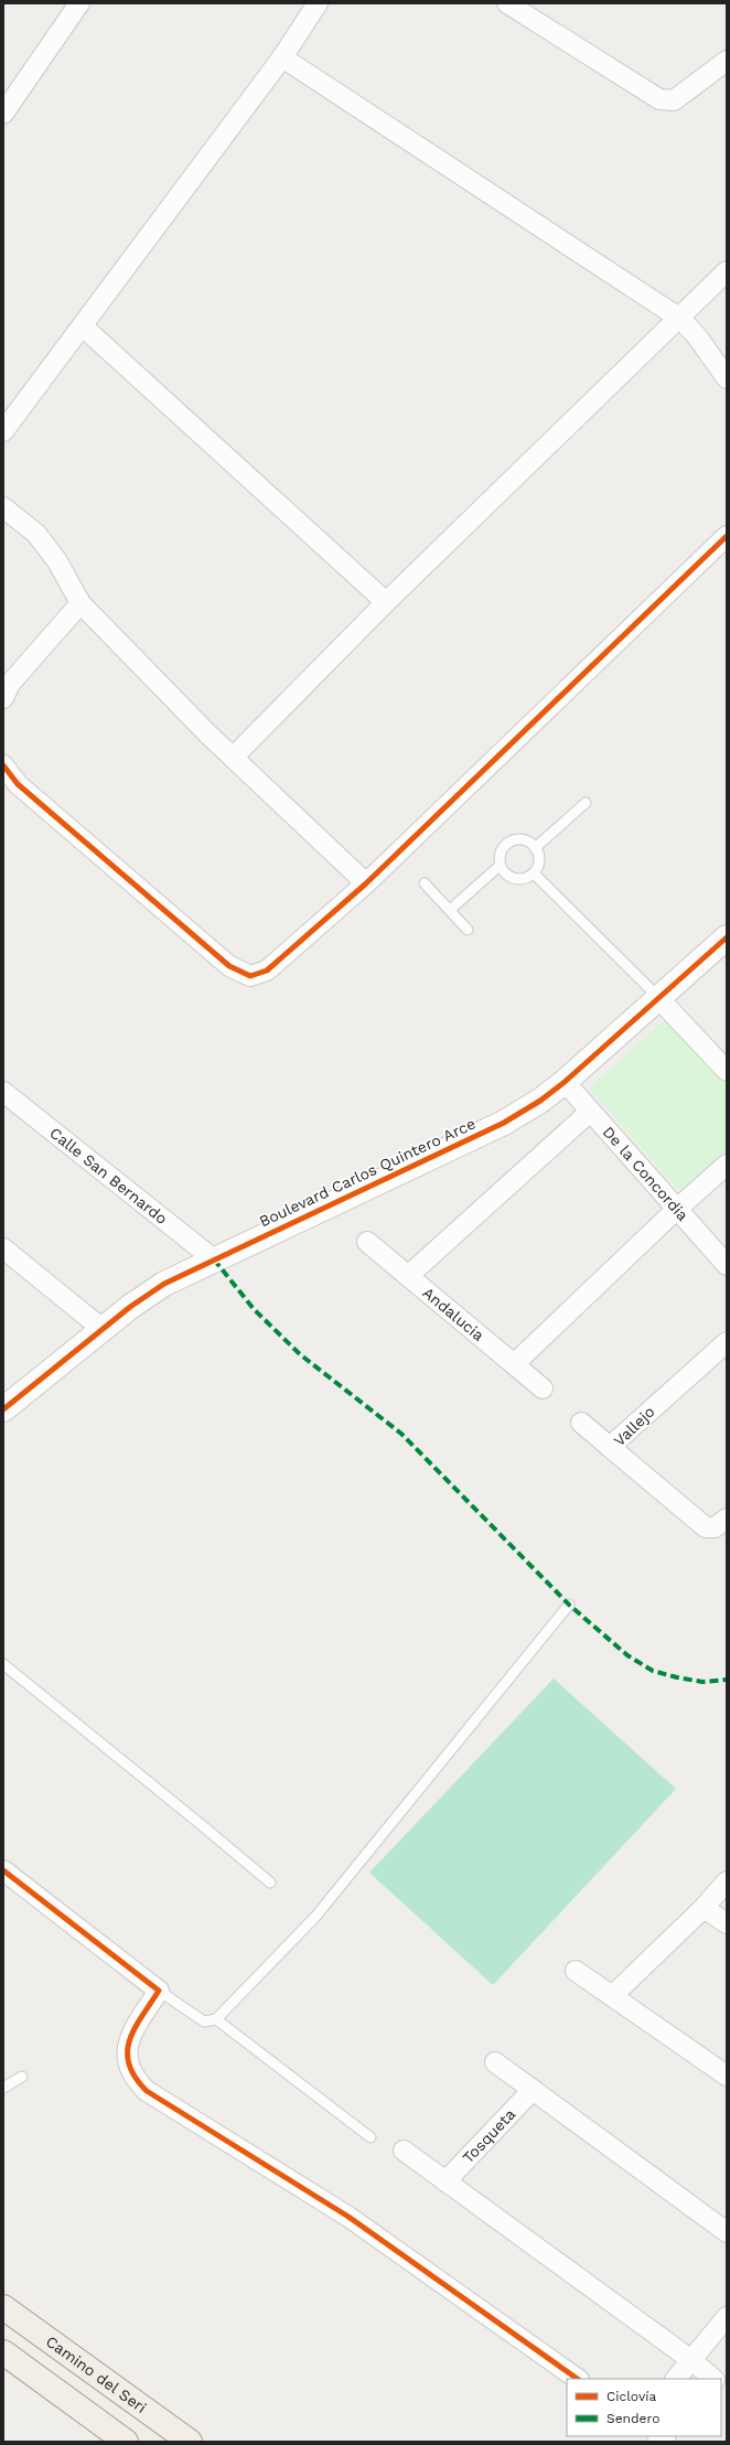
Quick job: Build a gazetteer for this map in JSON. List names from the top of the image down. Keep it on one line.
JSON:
{"streets":{"main road":["Camino del Seri"],"street":["Boulevard Carlos Quintero Arce","De la Concordia","Calle San Bernardo","Andalucia","Vallejo","Tosqueta"]},"crossings":[["Boulevard Carlos Quintero Arce","De la Concordia"],["Boulevard Carlos Quintero Arce","Calle San Bernardo"],["De la Concordia","Andalucia"]],"legend":["Ciclovía","Sendero"]}
